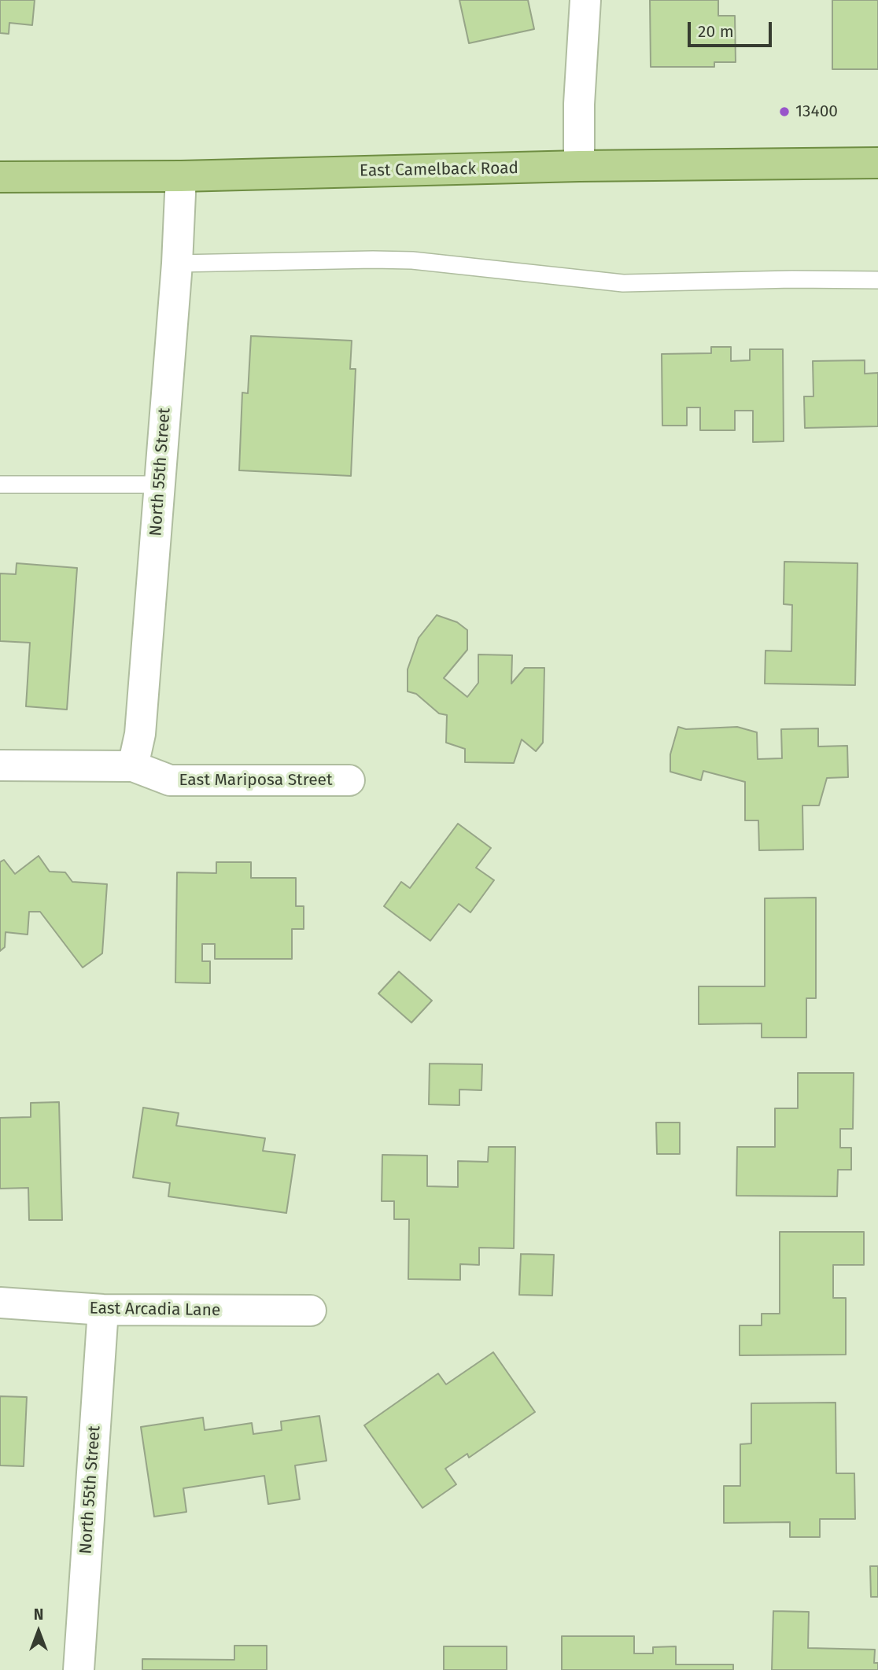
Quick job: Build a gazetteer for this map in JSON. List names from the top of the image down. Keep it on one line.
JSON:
{"streets":{"main road":["East Camelback Road"],"street":["North 55th Street","East Mariposa Street","East Arcadia Lane"]},"crossings":[["East Camelback Road","North 55th Street"],["North 55th Street","East Mariposa Street"],["North 55th Street","East Arcadia Lane"]],"places":["13400"],"scale_bar":"20 m","north":"top"}
